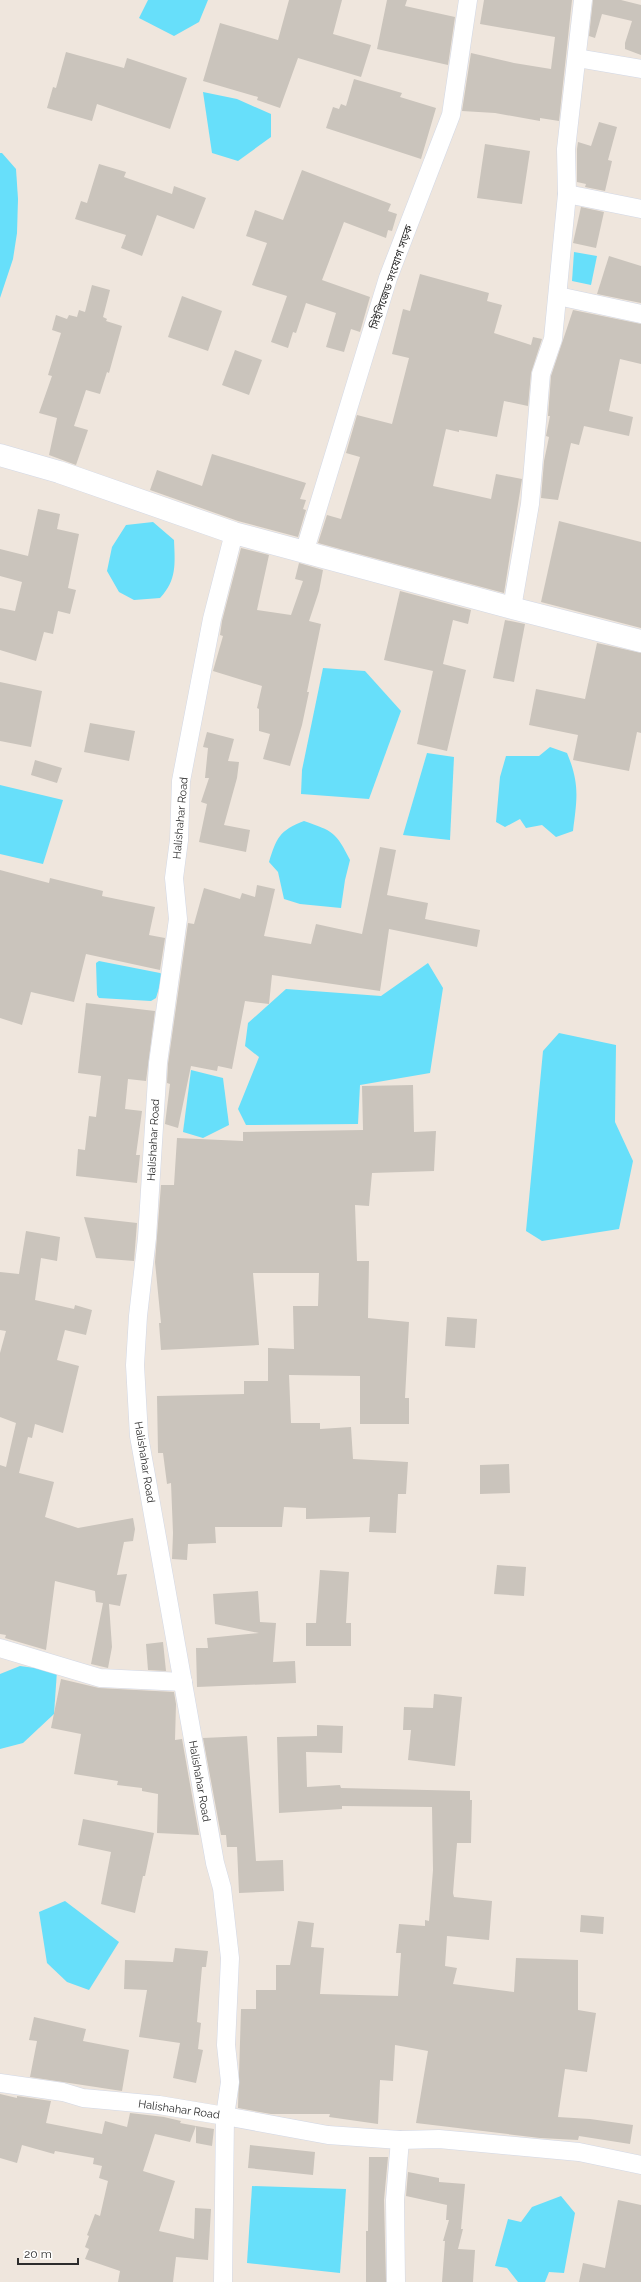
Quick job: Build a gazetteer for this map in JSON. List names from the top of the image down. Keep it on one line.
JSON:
{"streets":{"street":["সিইপিজেড সংযোগ সড়ক","Halishahar Road"]},"scale_bar":"20 m"}
